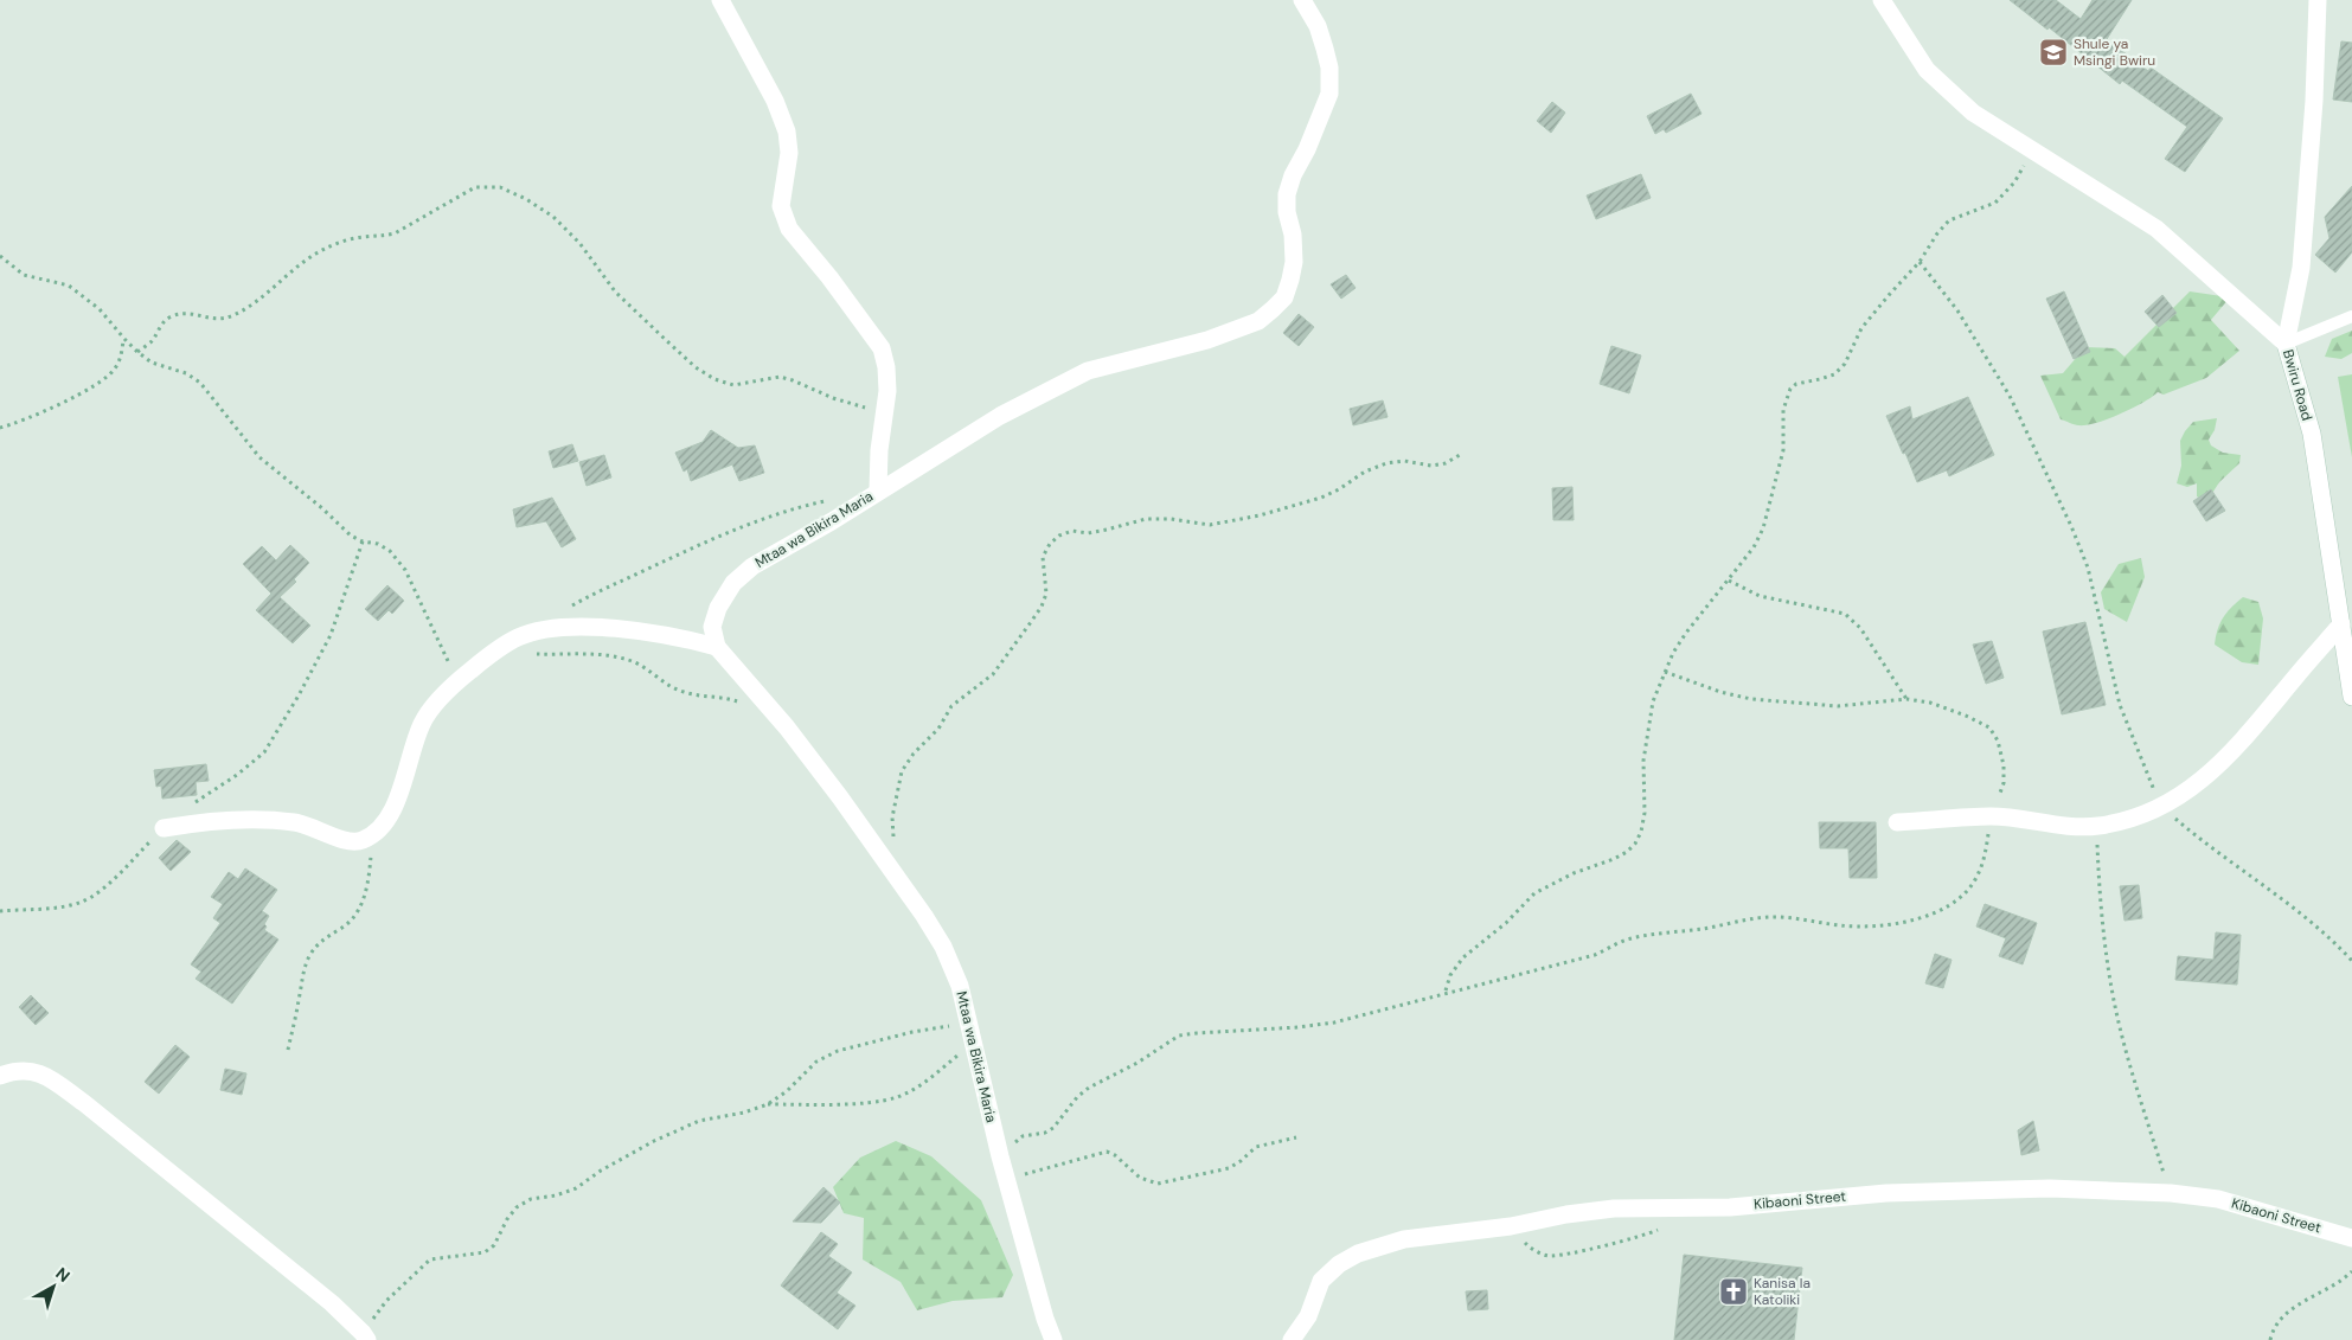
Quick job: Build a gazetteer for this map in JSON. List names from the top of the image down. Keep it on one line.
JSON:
{"streets":{"street":["Bwiru Road","Mtaa wa Bikira Maria","Kibaoni Street"]},"places":{"school or university":["Shule ya Msingi Bwiru"],"church":["Kanisa la Katoliki"]},"north":"top right"}
